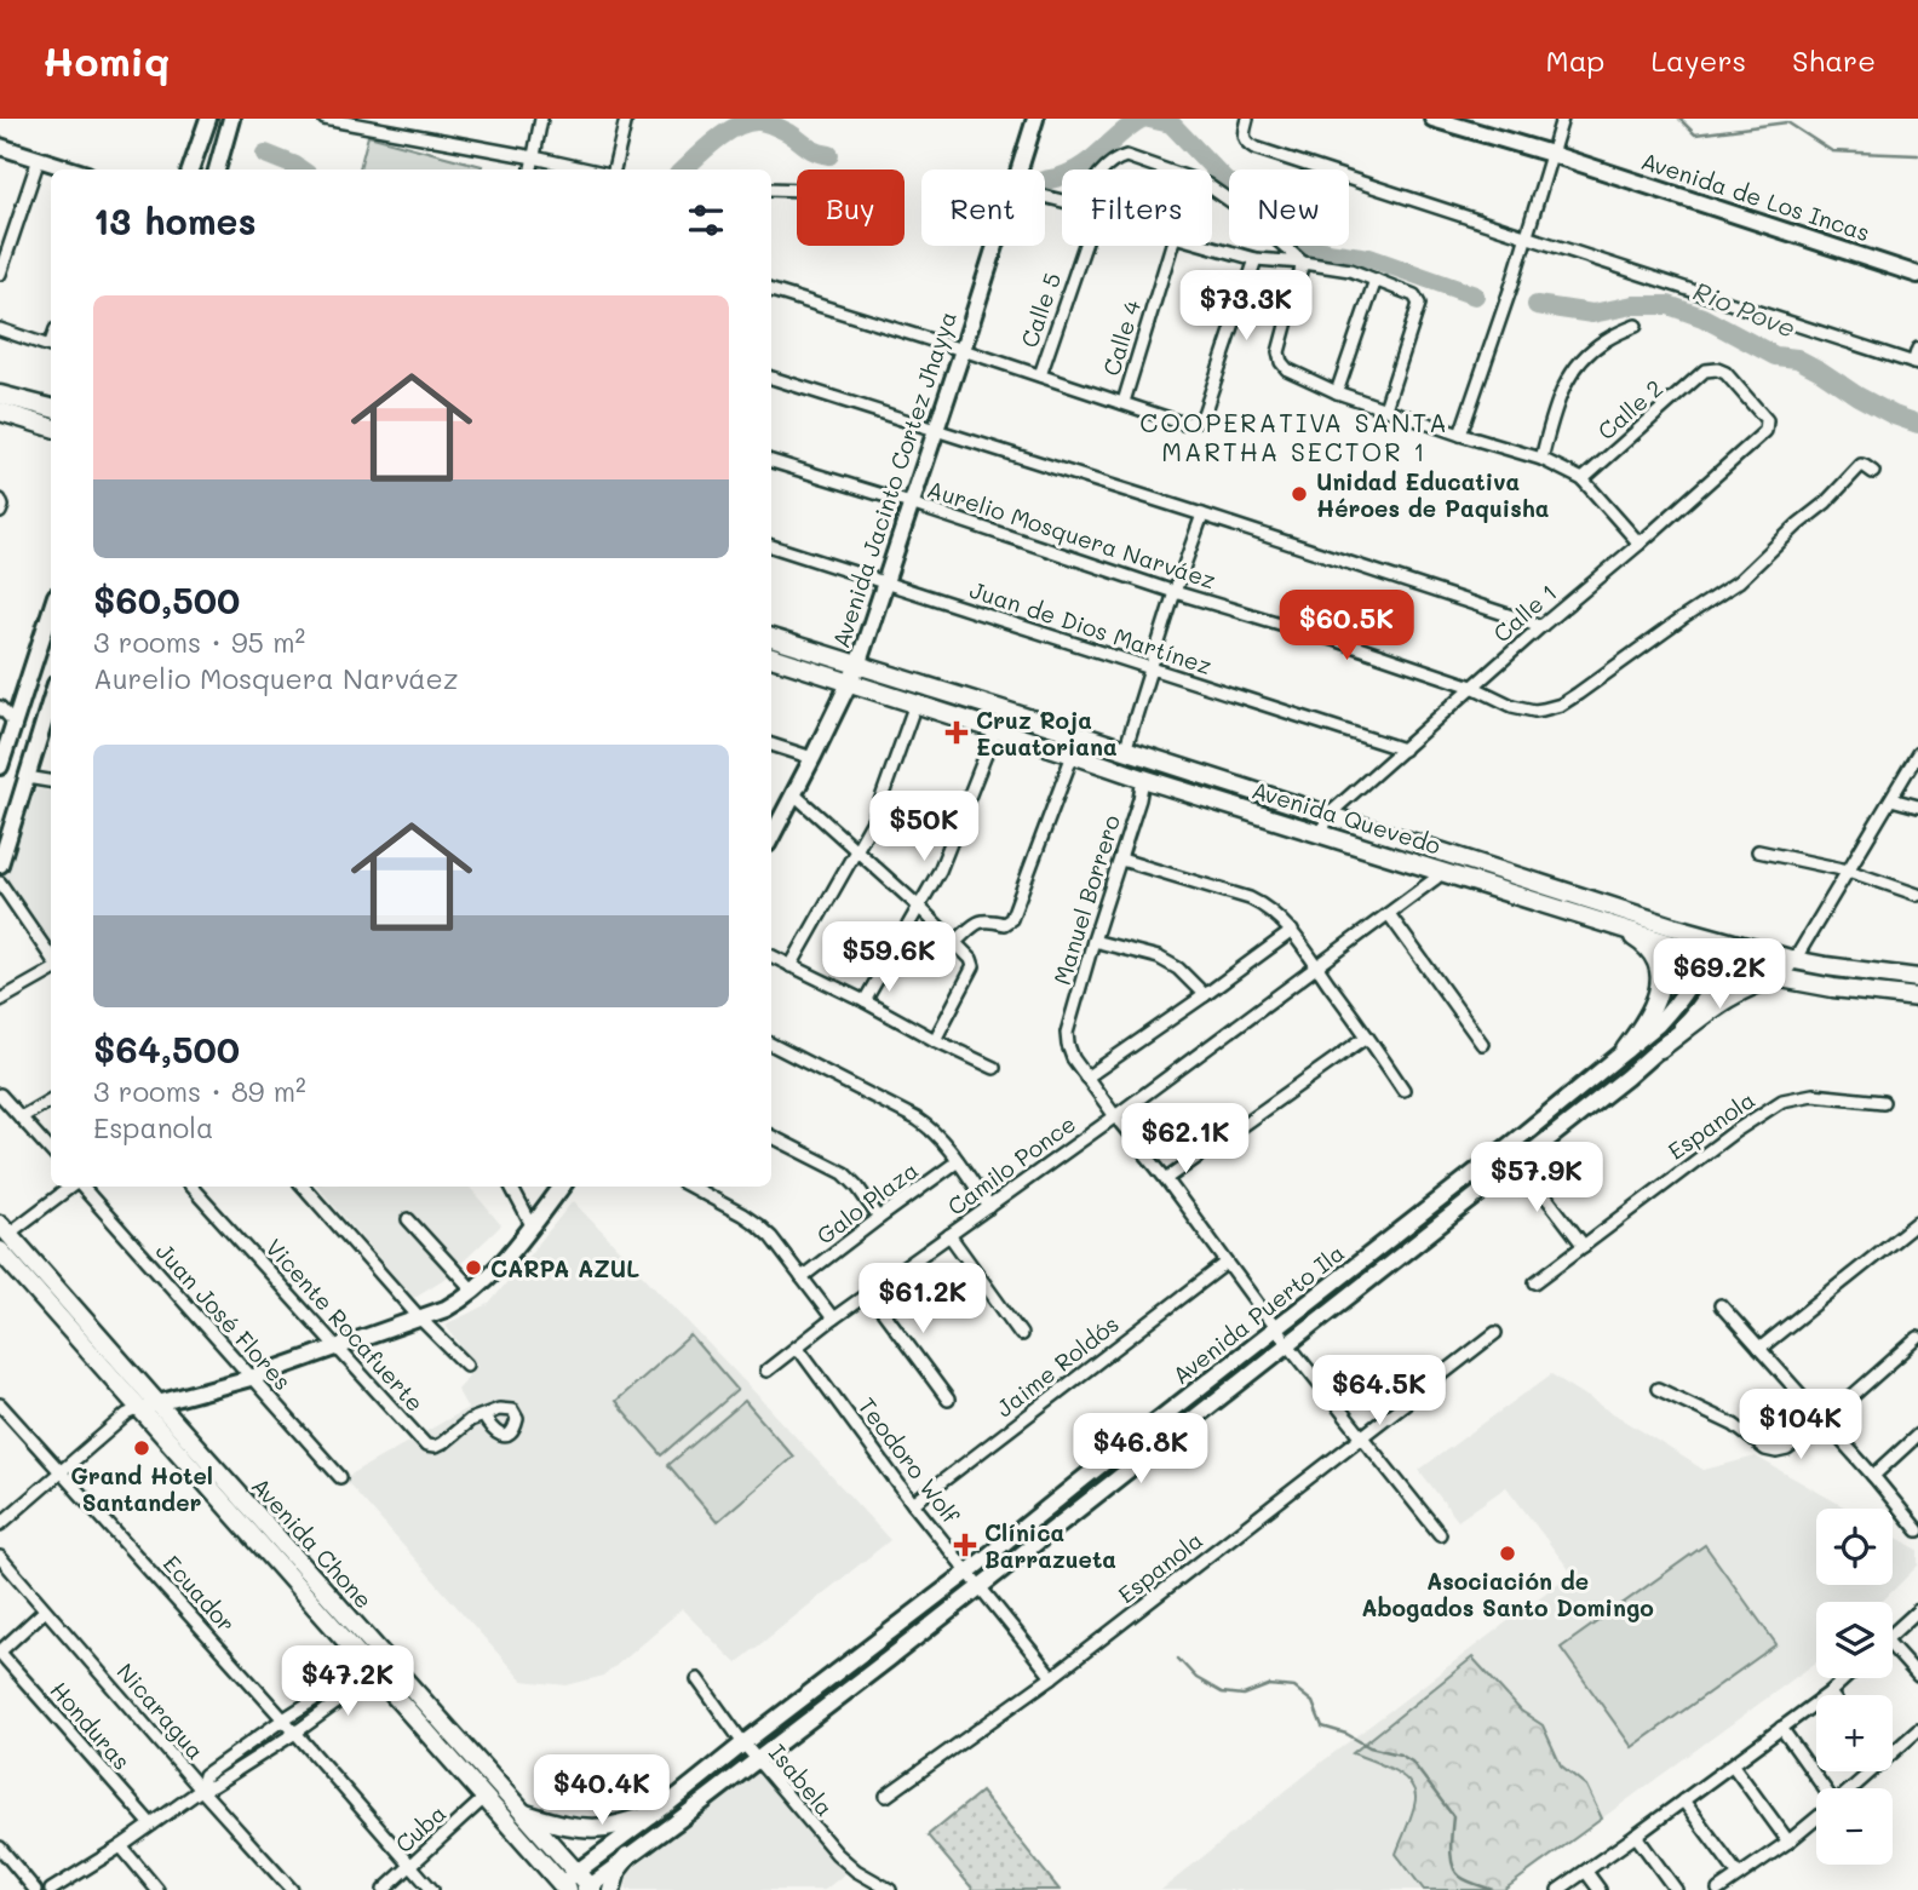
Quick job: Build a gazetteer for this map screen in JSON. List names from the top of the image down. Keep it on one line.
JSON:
{"streets":{"main road":["Avenida Quevedo","Avenida Chone"],"street":["Avenida de Los Incas","Calle 5","Calle 4","Calle 2","Avenida Jacinto Cortez Jhayya","Aurelio Mosquera Narváez","Calle 1","Juan de Dios Martínez","Manuel Borrero","Espanola","Camilo Ponce","Galo Plaza","Avenida Puerto Ila","Juan José Flores","Vicente Rocafuerte","Jaime Roldós","Teodoro Wolf","Ecuador","Nicaragua","Honduras","Isabela","Cuba"]},"crossings":[["Calle 2","Calle 1"],["Avenida Jacinto Cortez Jhayya","Aurelio Mosquera Narváez"],["Avenida Jacinto Cortez Jhayya","Juan de Dios Martínez"],["Avenida Jacinto Cortez Jhayya","Avenida Quevedo"],["Aurelio Mosquera Narváez","Calle 1"],["Calle 1","Juan de Dios Martínez"],["Calle 1","Avenida Quevedo"],["Avenida Quevedo","Manuel Borrero"],["Avenida Quevedo","Camilo Ponce"],["Avenida Quevedo","Avenida Puerto Ila"],["Espanola","Teodoro Wolf"],["Camilo Ponce","Teodoro Wolf"],["Avenida Puerto Ila","Teodoro Wolf"],["Avenida Puerto Ila","Avenida Chone"],["Avenida Puerto Ila","Isabela"],["Jaime Roldós","Teodoro Wolf"],["Avenida Chone","Cuba"],["Ecuador","Cuba"],["Nicaragua","Honduras"]],"districts":["COOPERATIVA SANTA MARTHA SECTOR 1"],"water":["Rio Pove"],"places":{"other":["Unidad Educativa Héroes de Paquisha","CARPA AZUL","Grand Hotel Santander","Asociación de Abogados Santo Domingo"],"health":["Cruz Roja Ecuatoriana","Clínica Barrazueta"]},"page":{"header":"Homiq","nav":["Map","Layers","Share"],"chip":["Buy","Rent","Filters","New"],"heading":"13 homes","price":["$73.3K","$60.5K","$50K","$59.6K","$69.2K","$62.1K","$57.9K","$61.2K","$64.5K","$104K","$46.8K","$47.2K","$40.4K"],"list":[{"name":"$60,500","note":"3 rooms · 95 m² · Aurelio Mosquera Narváez"},{"name":"$64,500","note":"3 rooms · 89 m² · Espanola"}],"map_buttons":["+","−"]}}
